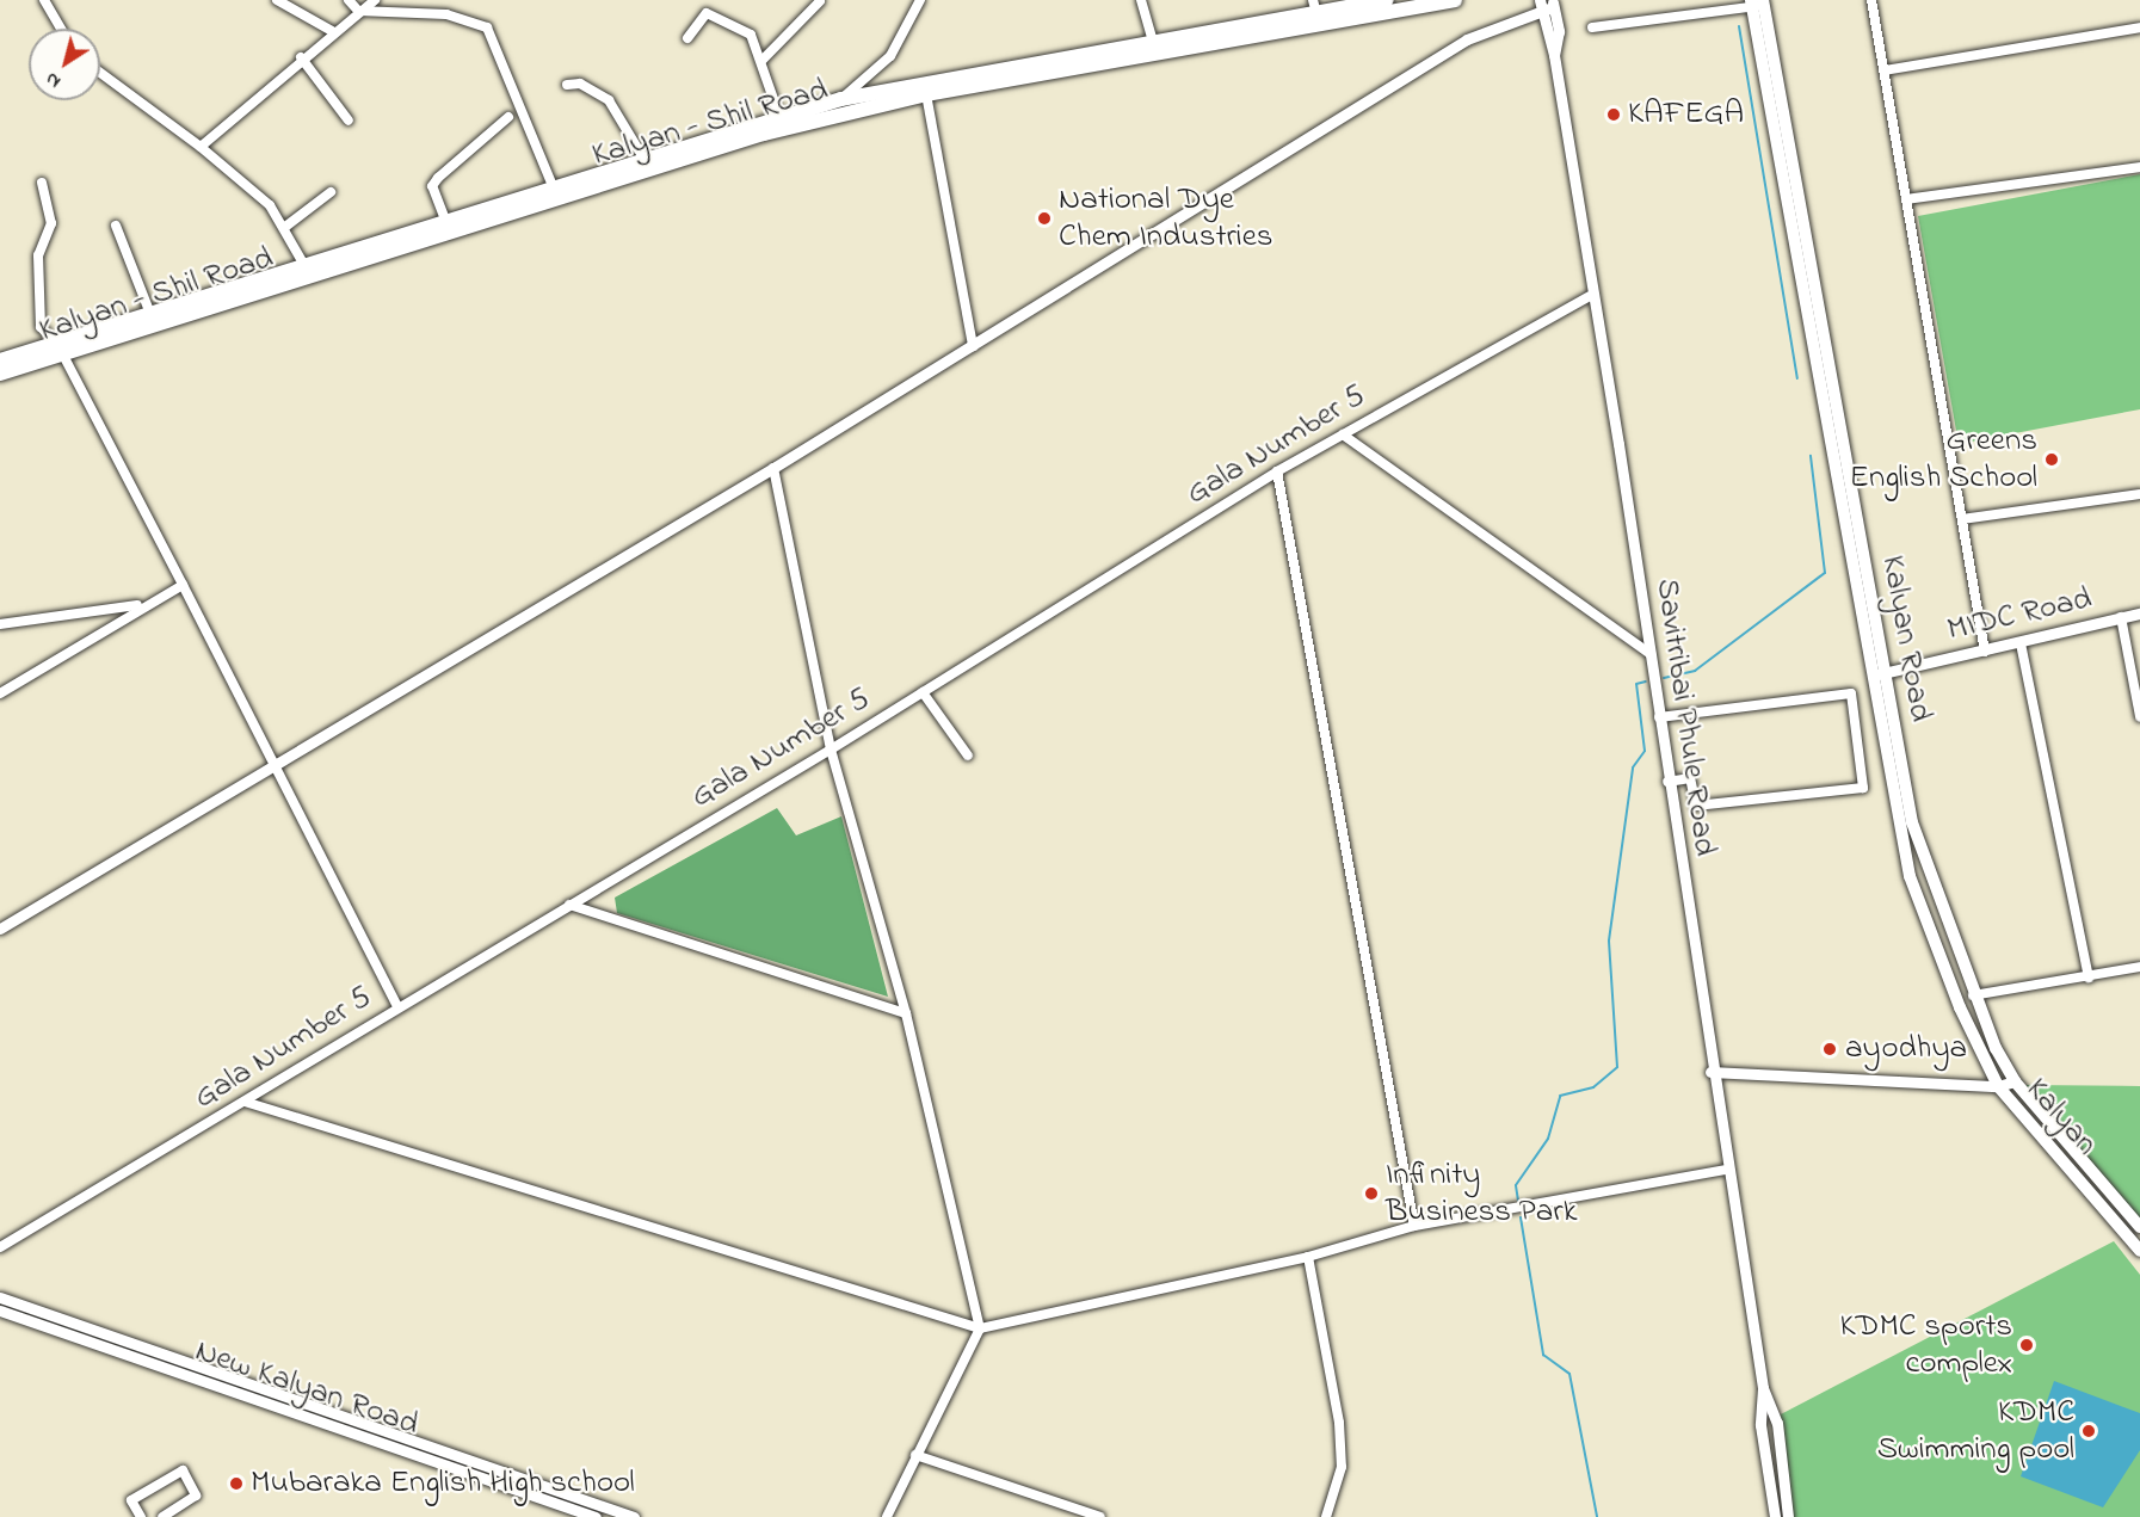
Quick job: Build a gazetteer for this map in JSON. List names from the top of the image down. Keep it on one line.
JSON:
{"streets":{"main road":["Kalyan - Shil Road","Kalyan Road","Kalyan"],"street":["Gala Number 5","MIDC Road","Savitribai Phule Road","New Kalyan Road"]},"crossings":[["Gala Number 5","Savitribai Phule Road"],["MIDC Road","Kalyan Road"],["Kalyan Road","Kalyan"]],"places":["KAFEGA","National Dye Chem Industries","Greens English School","ayodhya","Infinity Business Park","KDMC sports complex","KDMC Swimming pool","Mubaraka English High school"],"north":"bottom left"}
